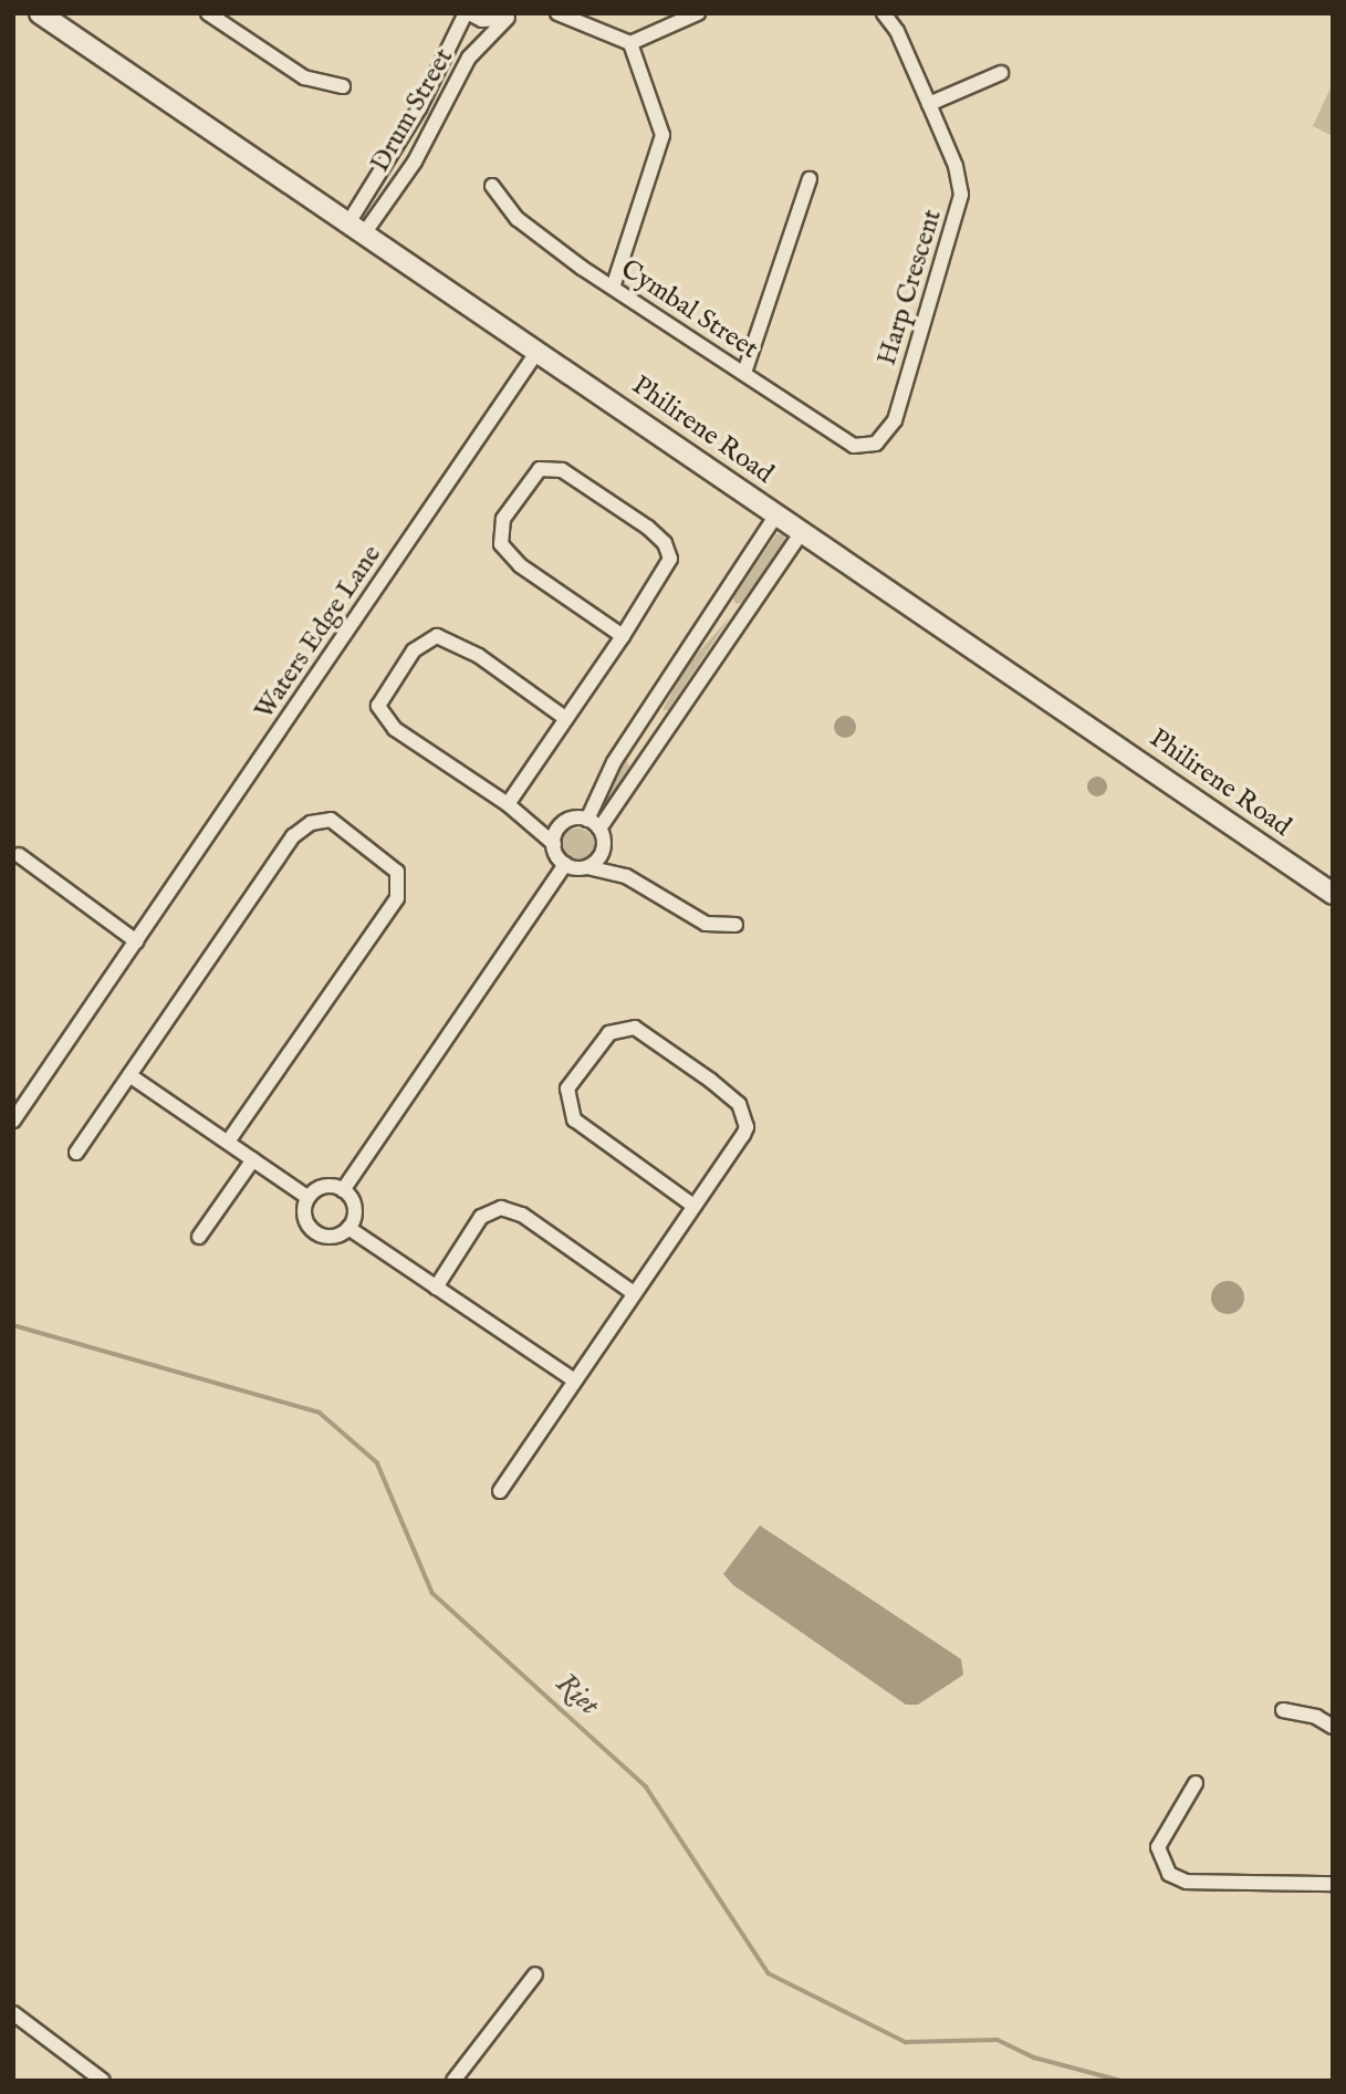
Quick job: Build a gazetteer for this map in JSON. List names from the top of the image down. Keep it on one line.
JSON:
{"streets":{"street":["Drum Street","Harp Crescent","Cymbal Street","Philirene Road","Waters Edge Lane"]},"crossings":[["Drum Street","Philirene Road"],["Harp Crescent","Cymbal Street"],["Philirene Road","Waters Edge Lane"]],"water":["Riet"]}
